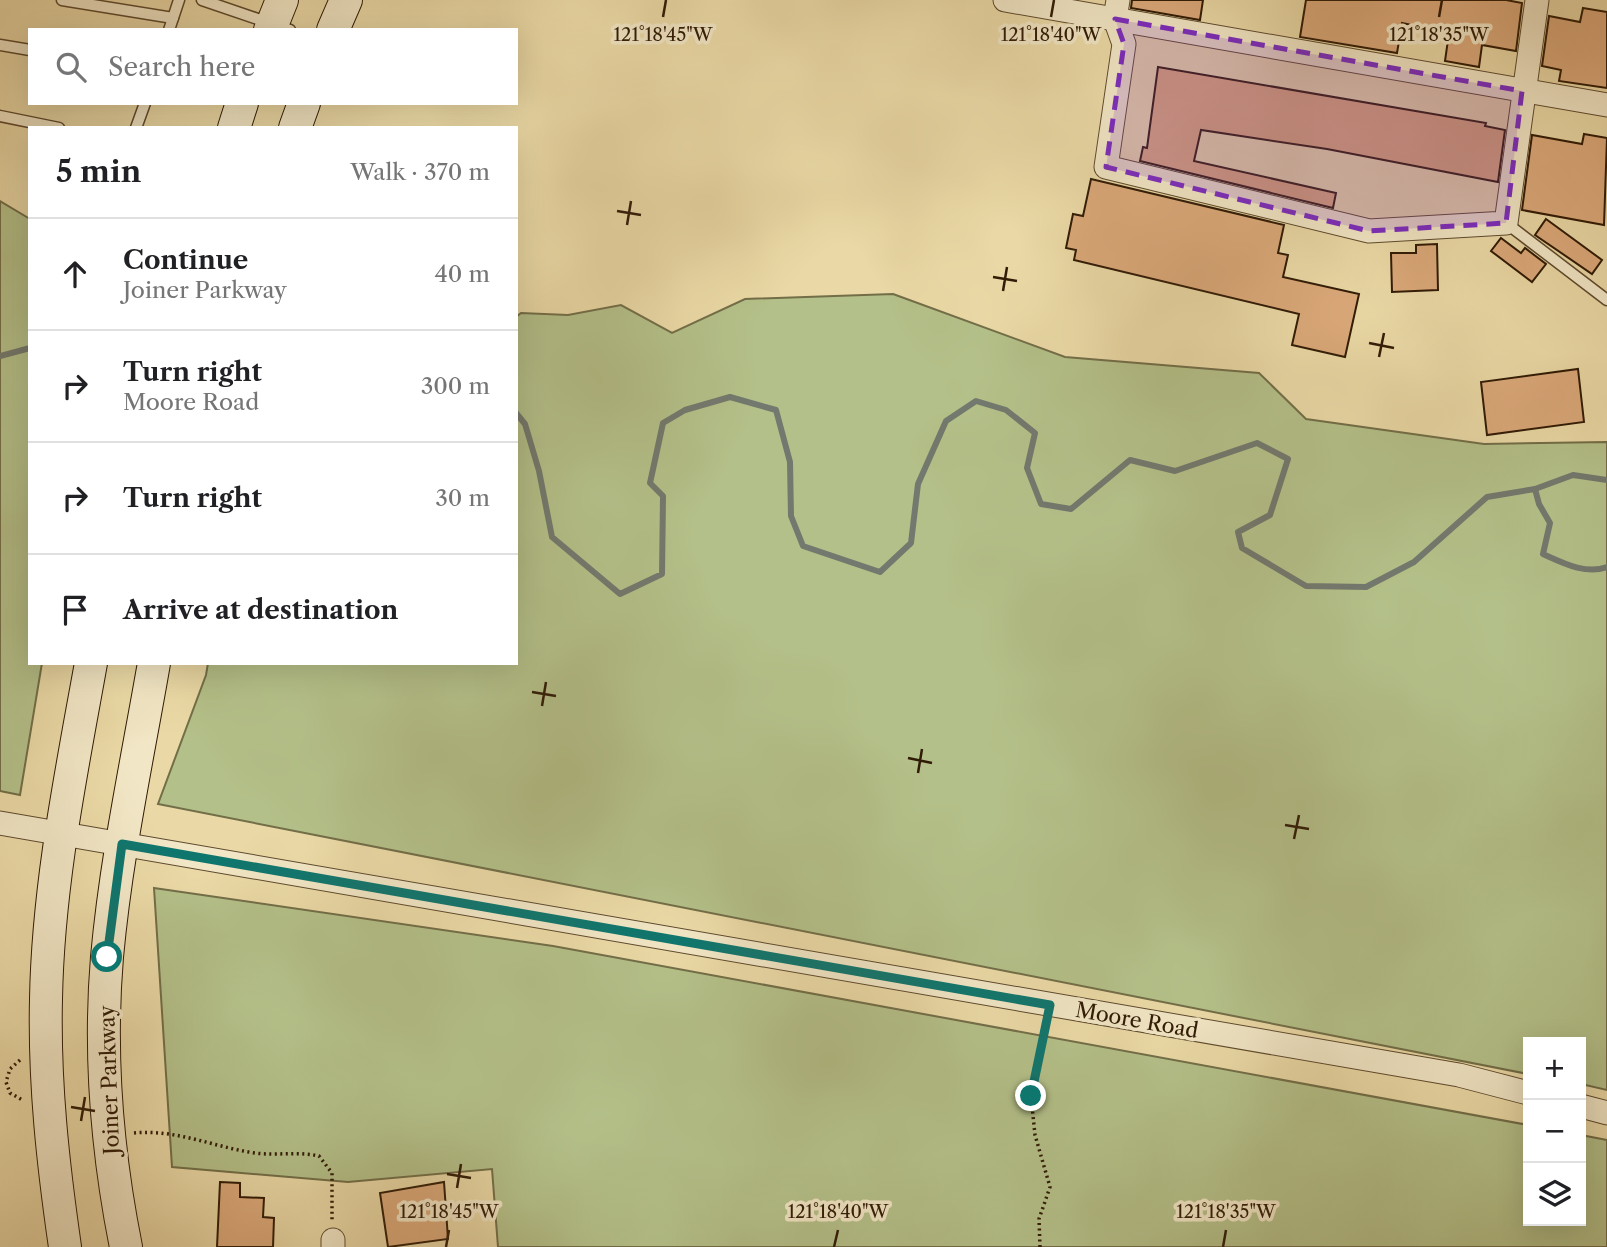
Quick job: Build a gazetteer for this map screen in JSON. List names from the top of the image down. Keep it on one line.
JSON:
{"streets":{"main road":["Joiner Parkway"],"street":["Moore Road"]},"crossings":[["Moore Road","Joiner Parkway"]],"page":{"search":"Search here","heading":["5 min","Walk · 370 m"],"list":[["Continue","Joiner Parkway","40 m"],["Turn right","Moore Road","300 m"],["Turn right","30 m"],"Arrive at destination"],"map_buttons":["+","−"]},"coordinates":["121°18'45\"W","121°18'40\"W","121°18'35\"W"]}
